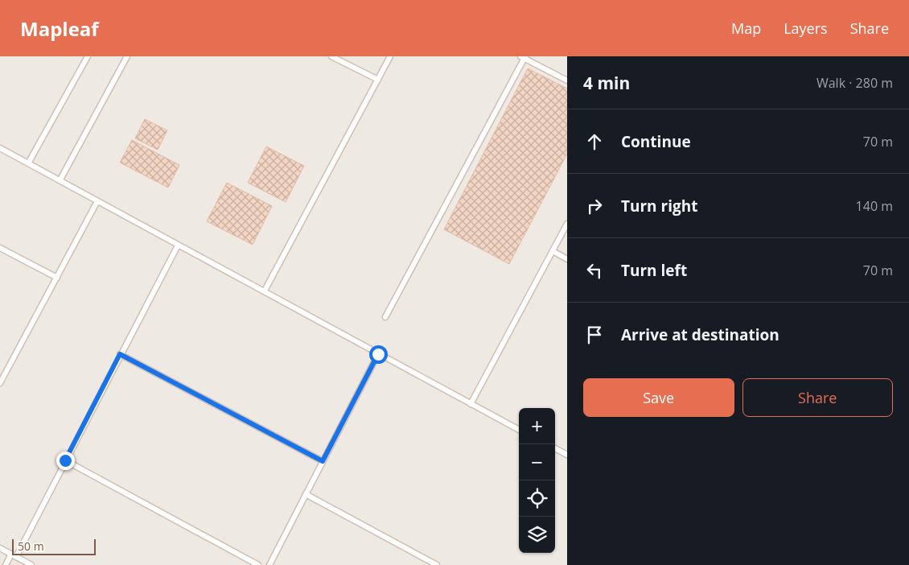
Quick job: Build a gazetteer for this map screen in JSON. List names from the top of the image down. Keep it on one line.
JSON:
{"scale_bar":"50 m","page":{"header":"Mapleaf","nav":["Map","Layers","Share"],"heading":["4 min","Walk · 280 m"],"list":[["Continue","70 m"],["Turn right","140 m"],["Turn left","70 m"],"Arrive at destination"],"buttons":["Save","Share"],"map_buttons":["+","−"],"scale":"50 m"}}
